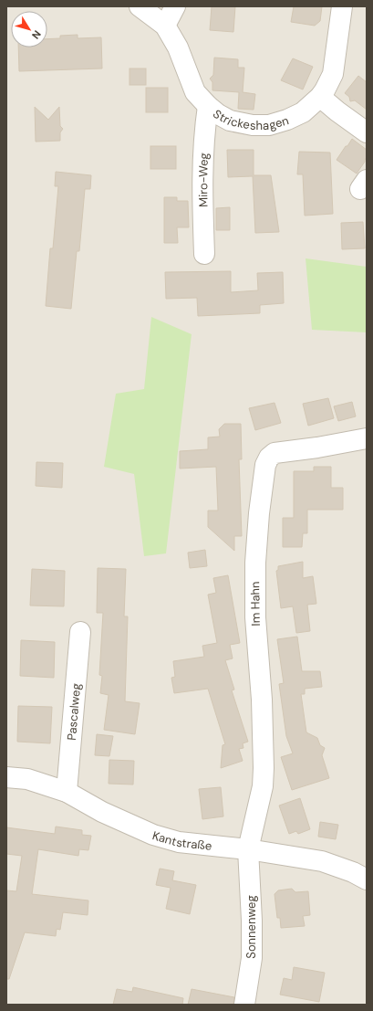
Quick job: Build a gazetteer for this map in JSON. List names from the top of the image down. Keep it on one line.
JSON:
{"streets":{"street":["Strickeshagen","Miro-Weg","Im Hahn","Pascalweg","Kantstraße","Sonnenweg"]},"crossings":[["Strickeshagen","Miro-Weg"],["Im Hahn","Kantstraße"],["Im Hahn","Sonnenweg"],["Pascalweg","Kantstraße"],["Kantstraße","Sonnenweg"]],"north":"bottom right"}
